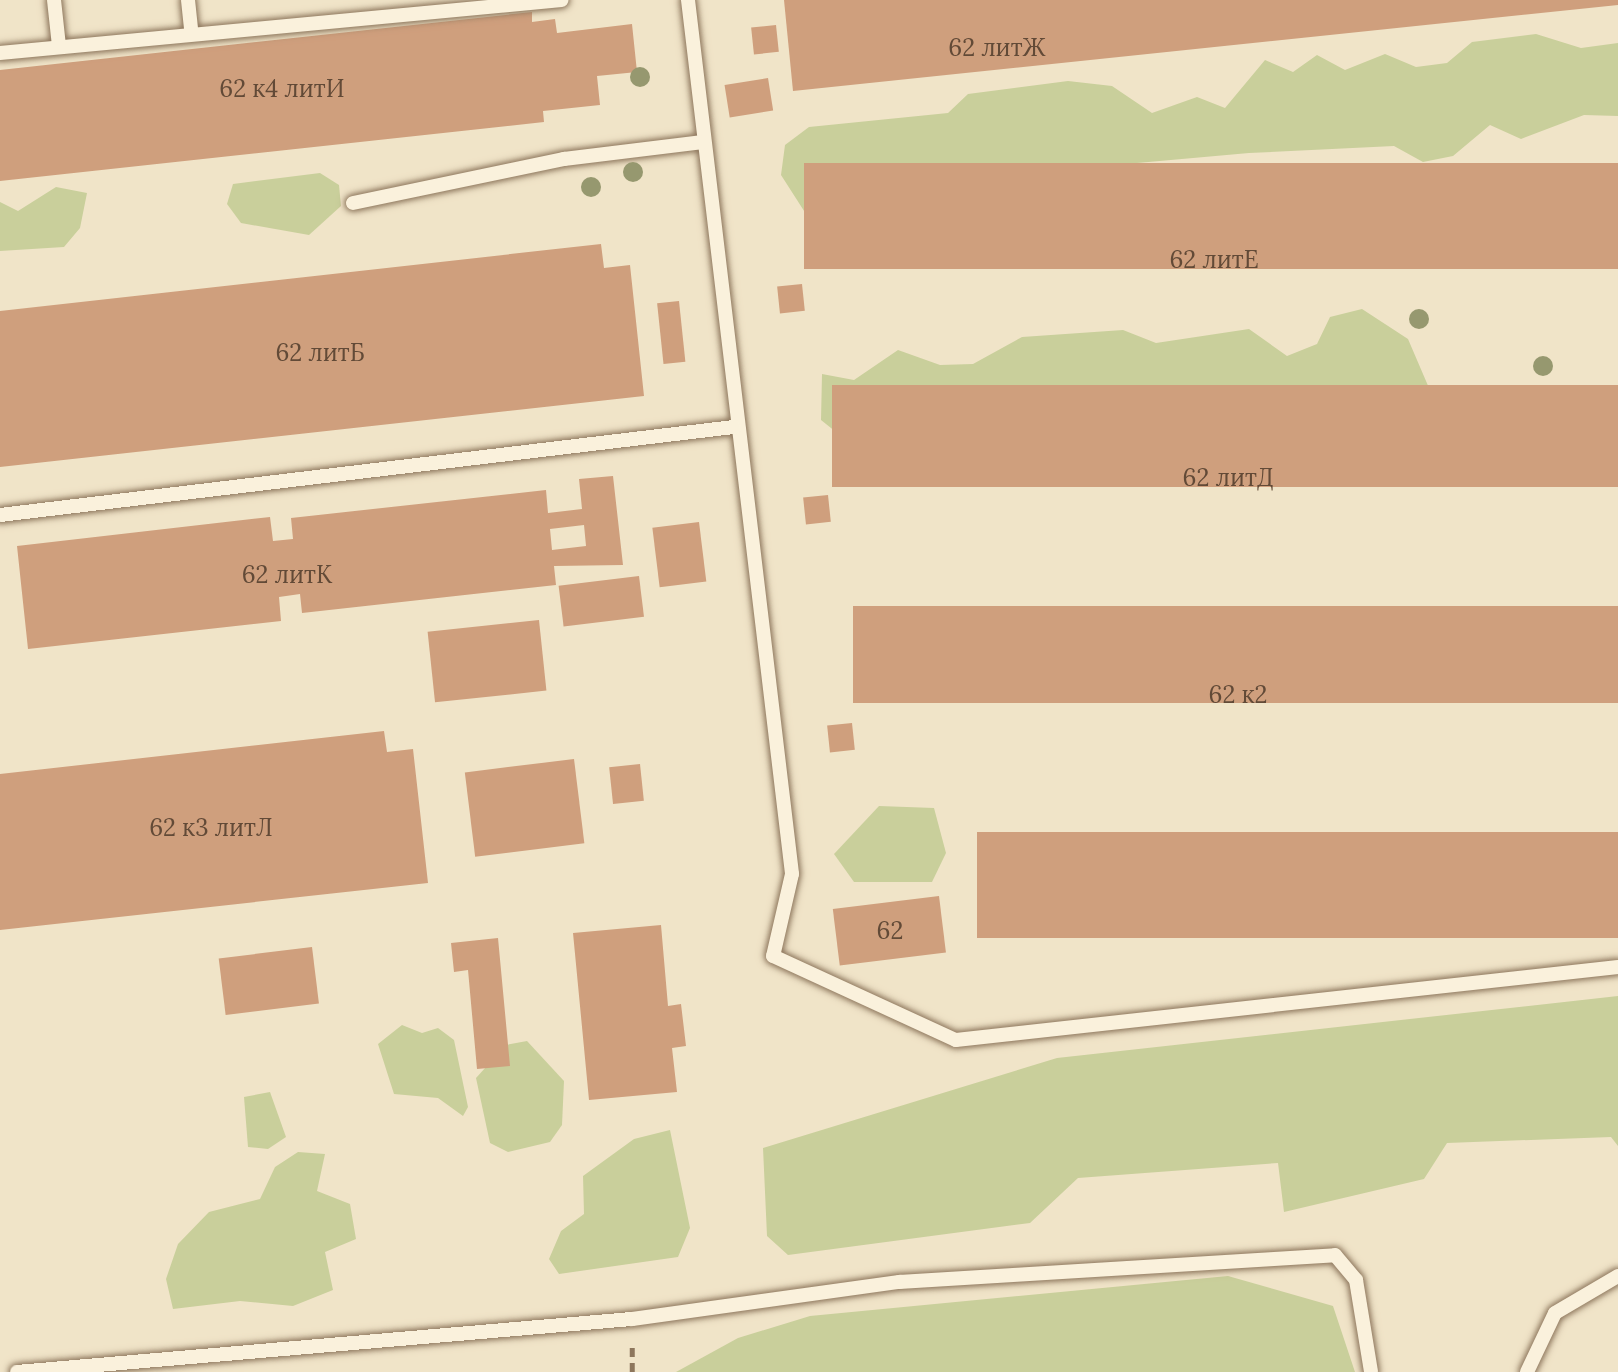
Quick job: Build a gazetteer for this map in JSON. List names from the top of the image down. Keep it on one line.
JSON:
{"house_numbers":["62 литЖ","62 к4 литИ","62 литЕ","62 литБ","62 литД","62 литК","62 к2","62 к3 литЛ","62"]}
